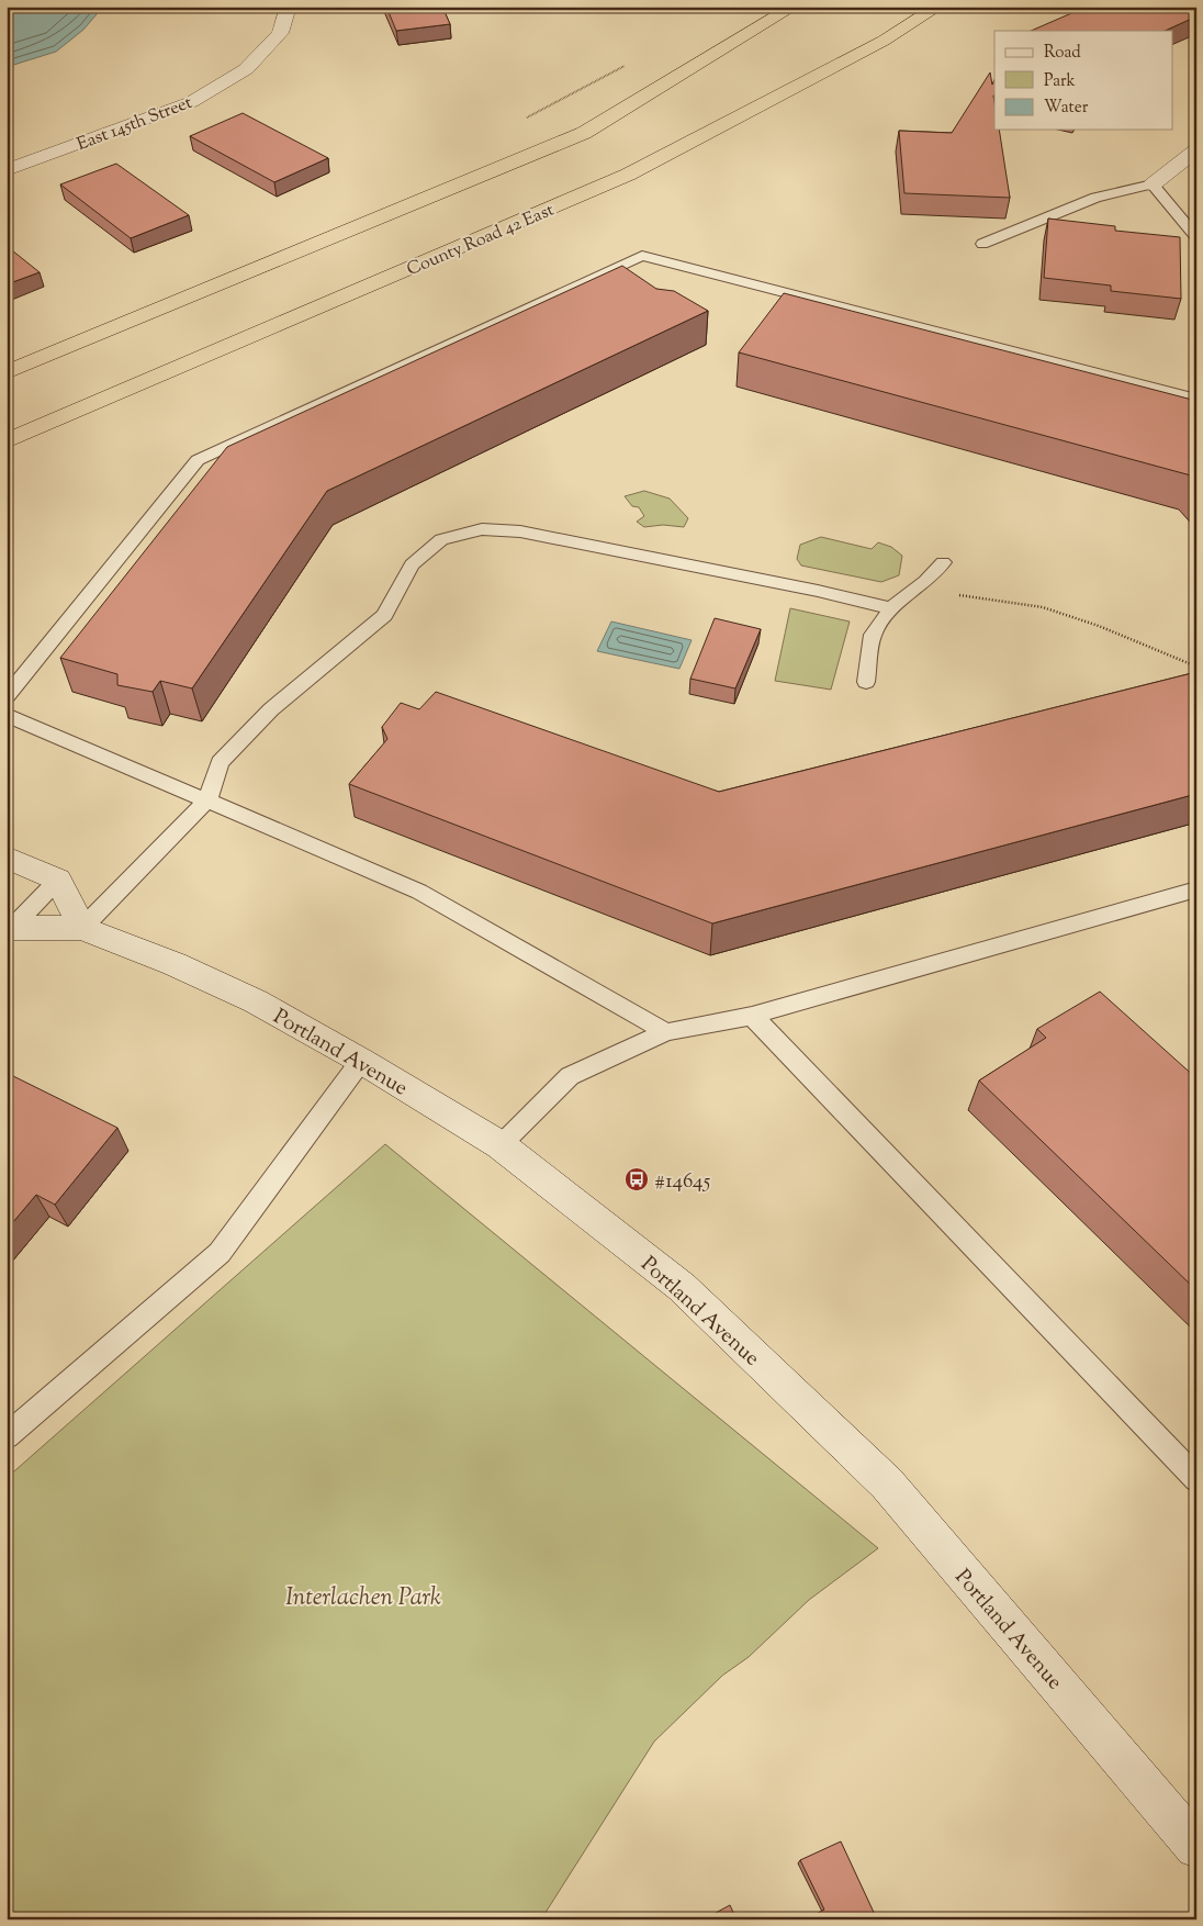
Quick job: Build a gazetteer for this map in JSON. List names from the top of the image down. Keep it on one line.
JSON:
{"streets":{"highway":["County Road 42 East"],"street":["East 145th Street","Portland Avenue"]},"parks":["Interlachen Park"],"places":{"bus stop":["#14645"]},"legend":["Road","Park","Water"]}
